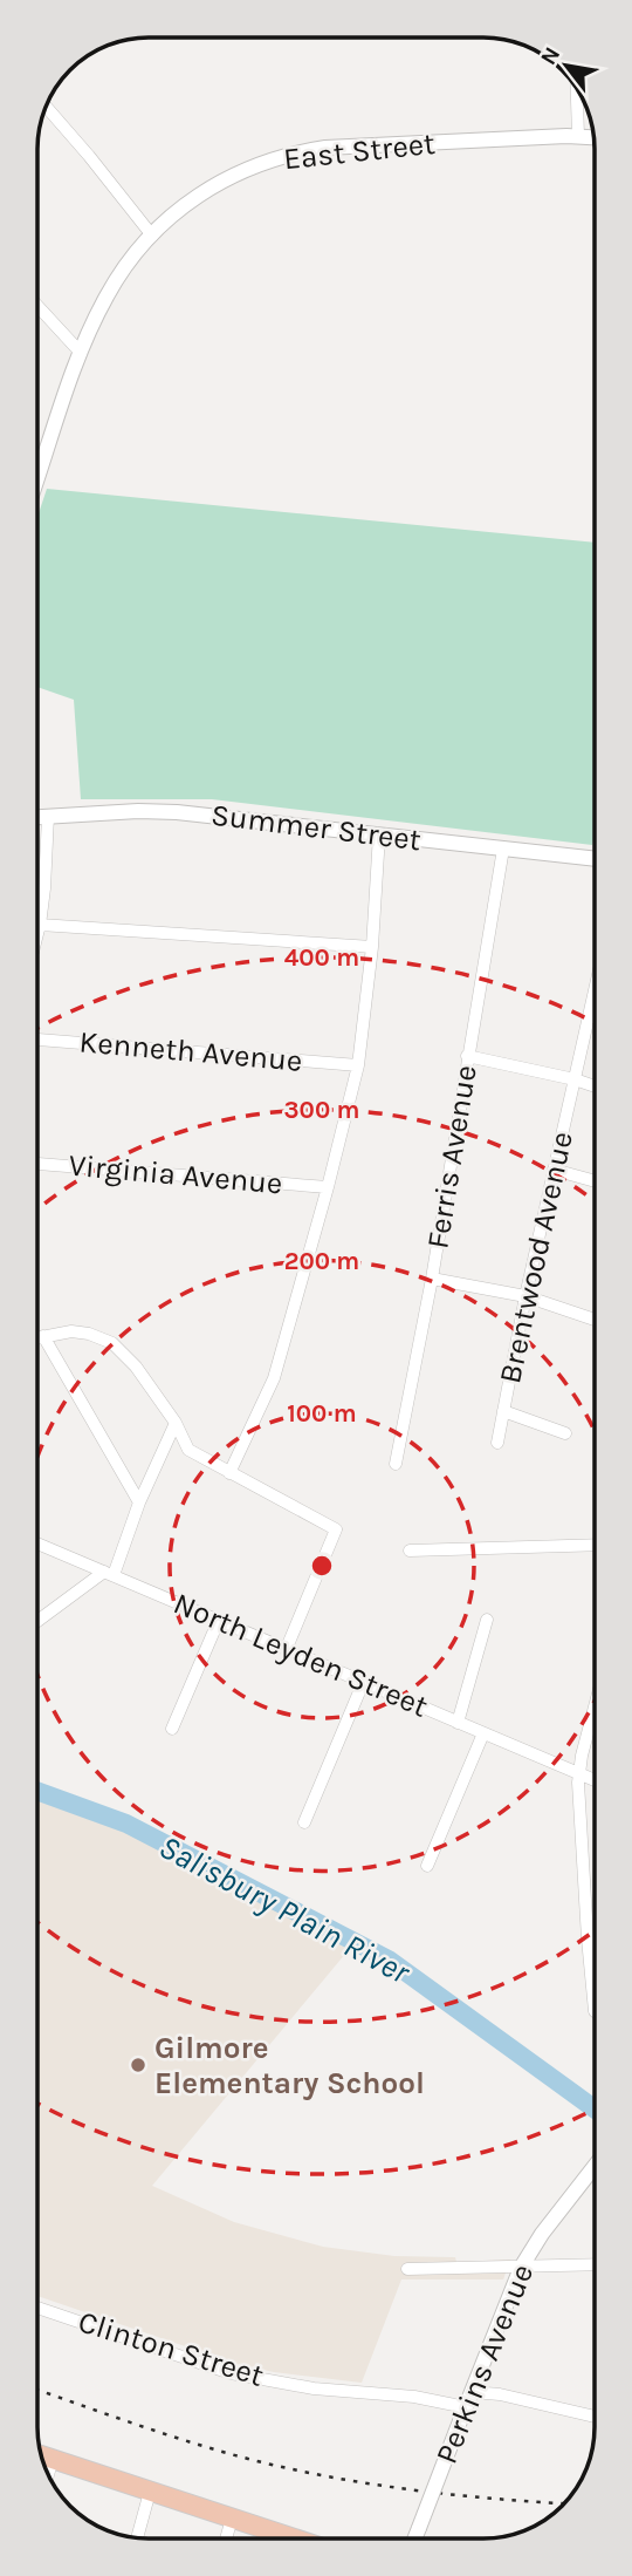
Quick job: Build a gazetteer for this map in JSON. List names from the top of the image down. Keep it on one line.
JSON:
{"streets":{"street":["East Street","Summer Street","Kenneth Avenue","Ferris Avenue","Virginia Avenue","Brentwood Avenue","North Leyden Street","Clinton Street","Perkins Avenue"]},"crossings":[["Summer Street","Ferris Avenue"],["Clinton Street","Perkins Avenue"]],"water":["Salisbury Plain River"],"places":["Gilmore Elementary School"],"north":"top left","rings":["400 m","300 m","200 m","100 m"]}
